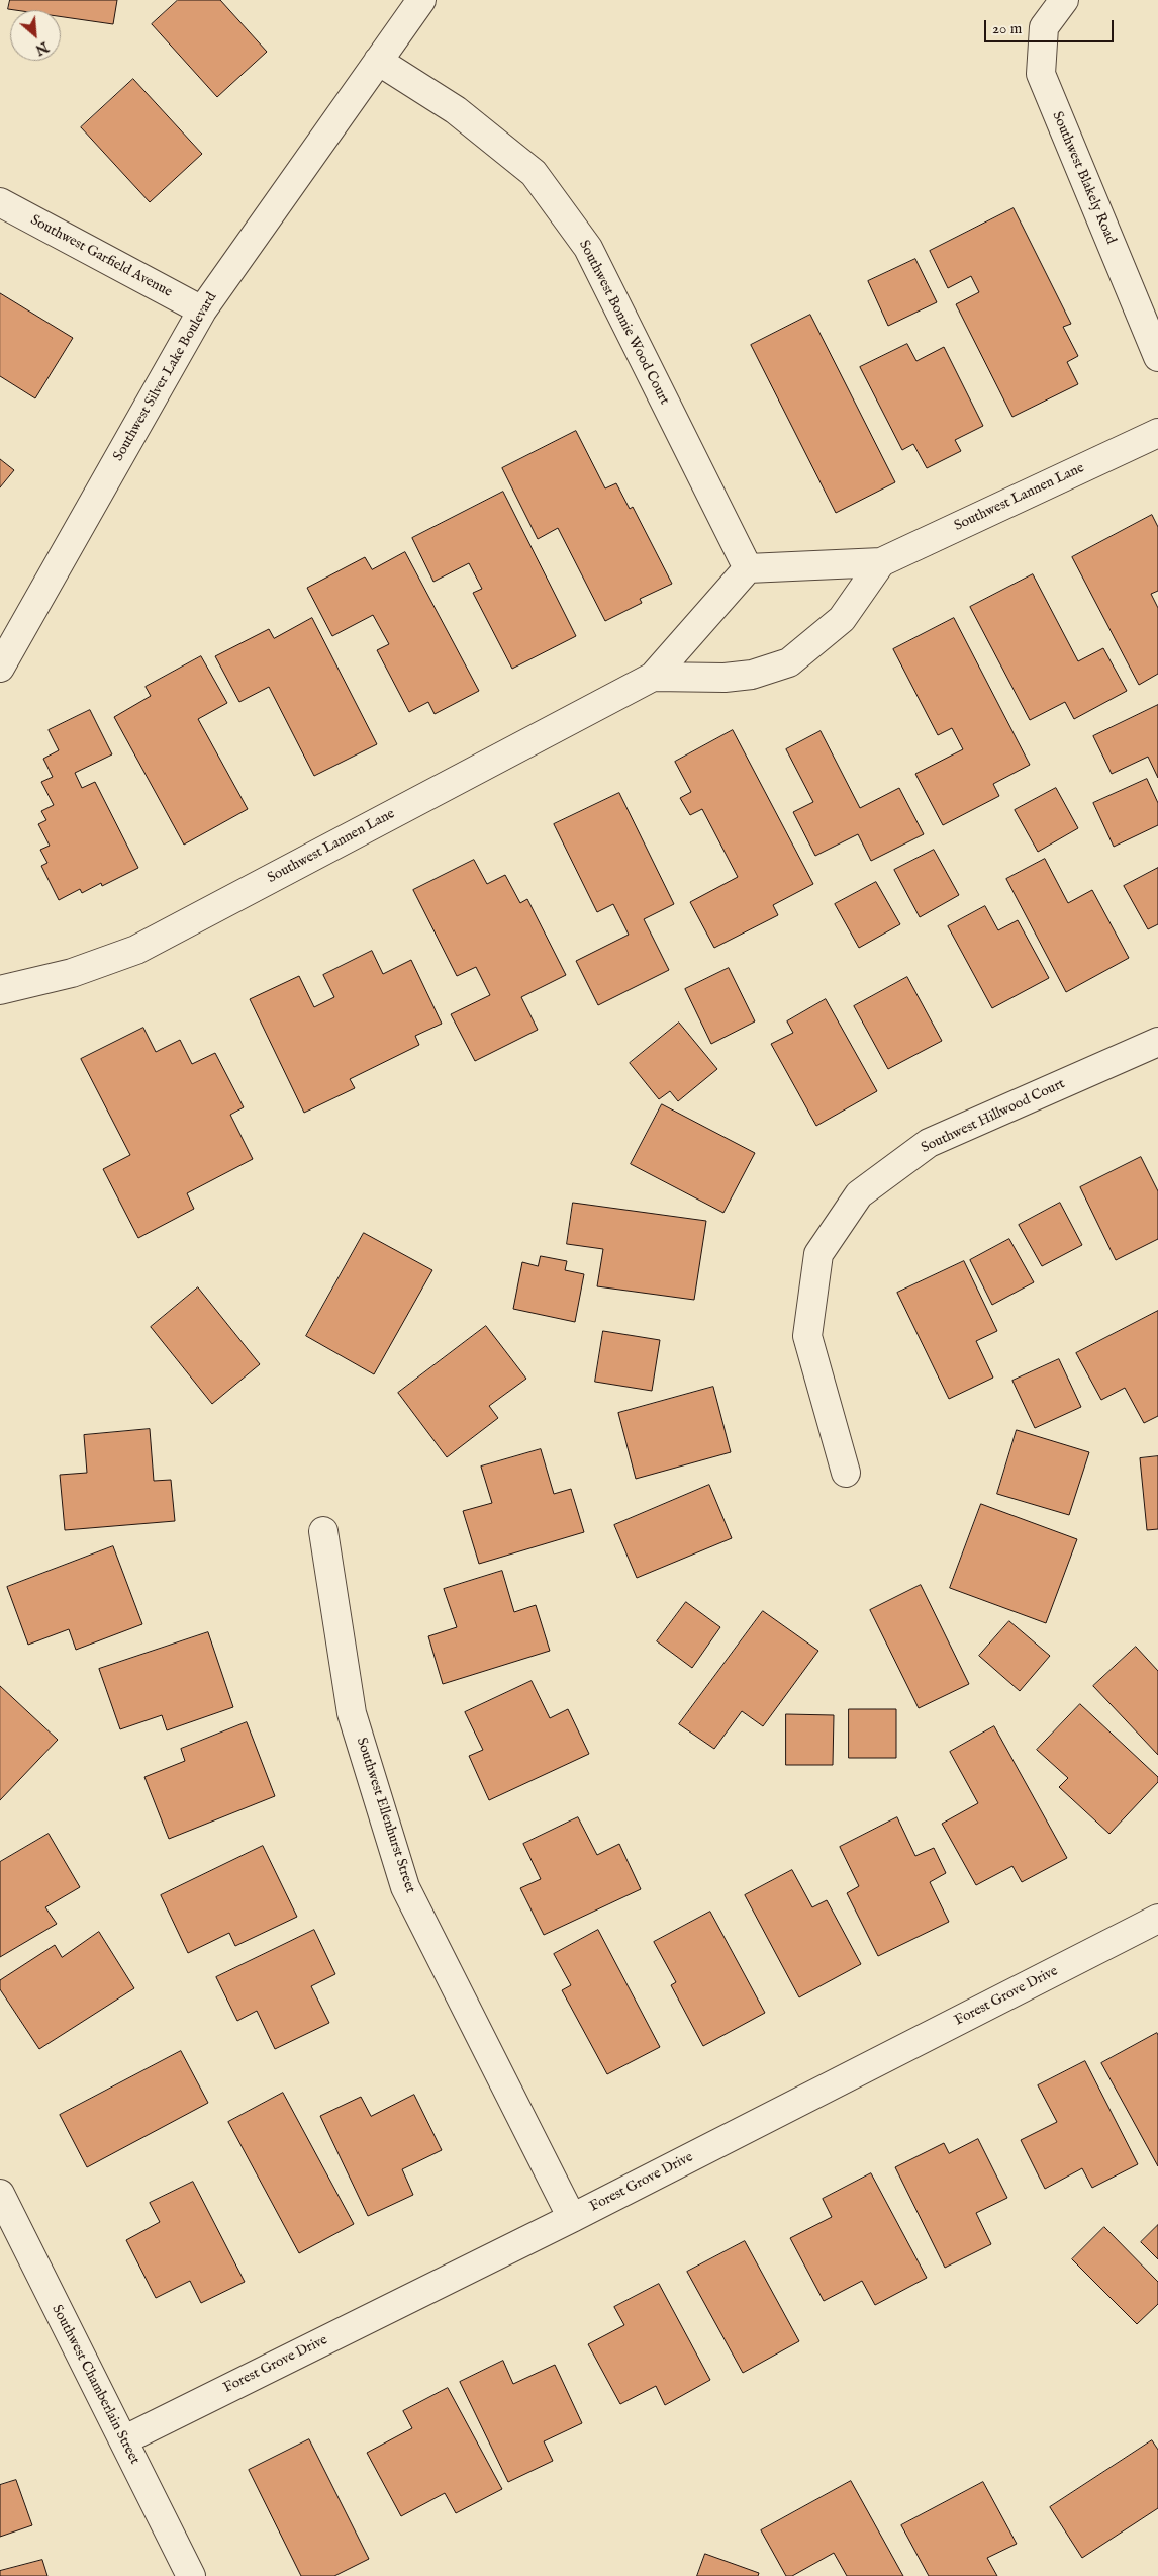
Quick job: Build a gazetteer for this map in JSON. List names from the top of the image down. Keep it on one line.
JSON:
{"streets":{"street":["Southwest Blakely Road","Southwest Garfield Avenue","Southwest Bonnie Wood Court","Southwest Silver Lake Boulevard","Southwest Lannen Lane","Southwest Hillwood Court","Southwest Ellenhurst Street","Forest Grove Drive","Southwest Chamberlain Street"]},"crossings":[["Southwest Garfield Avenue","Southwest Silver Lake Boulevard"],["Southwest Bonnie Wood Court","Southwest Silver Lake Boulevard"],["Southwest Bonnie Wood Court","Southwest Lannen Lane"],["Southwest Ellenhurst Street","Forest Grove Drive"],["Forest Grove Drive","Southwest Chamberlain Street"]],"scale_bar":"20 m","north":"bottom right"}
